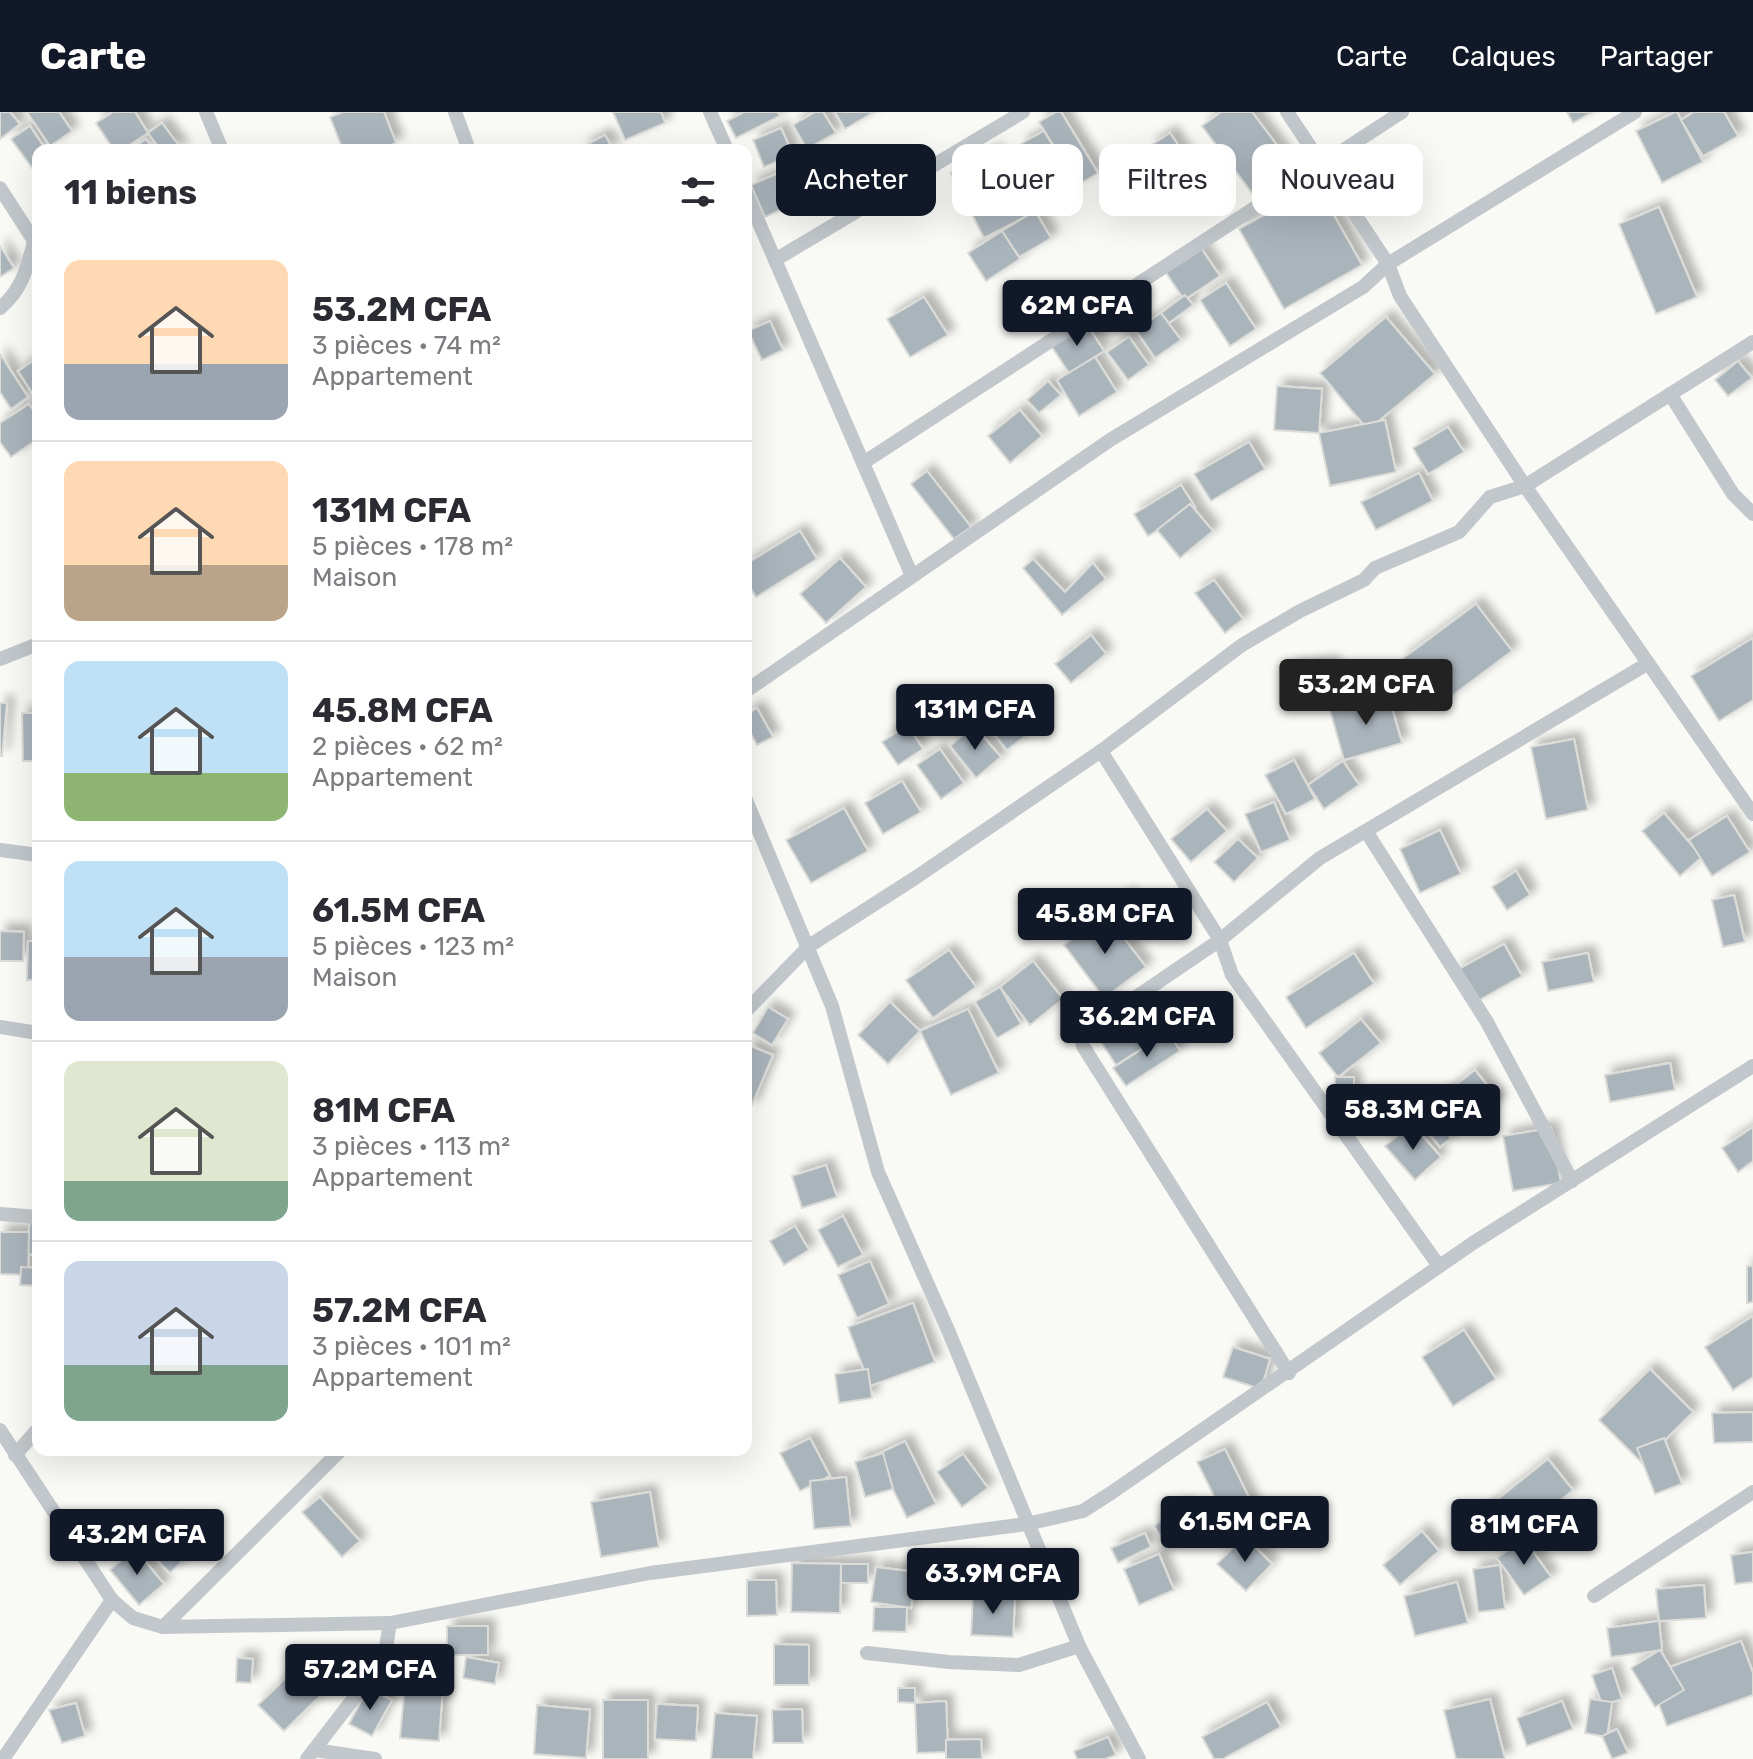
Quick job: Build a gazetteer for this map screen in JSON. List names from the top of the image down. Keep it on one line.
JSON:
{"page":{"header":"Carte","nav":["Carte","Calques","Partager"],"chip":["Acheter","Louer","Filtres","Nouveau"],"heading":"11 biens","list":[{"name":"53.2M CFA","note":"3 pièces · 74 m² · Appartement"},{"name":"131M CFA","note":"5 pièces · 178 m² · Maison"},{"name":"45.8M CFA","note":"2 pièces · 62 m² · Appartement"},{"name":"61.5M CFA","note":"5 pièces · 123 m² · Maison"},{"name":"81M CFA","note":"3 pièces · 113 m² · Appartement"},{"name":"57.2M CFA","note":"3 pièces · 101 m² · Appartement"}],"price":["62M CFA","53.2M CFA","131M CFA","45.8M CFA","36.2M CFA","58.3M CFA","61.5M CFA","81M CFA","43.2M CFA","63.9M CFA","57.2M CFA"]}}
